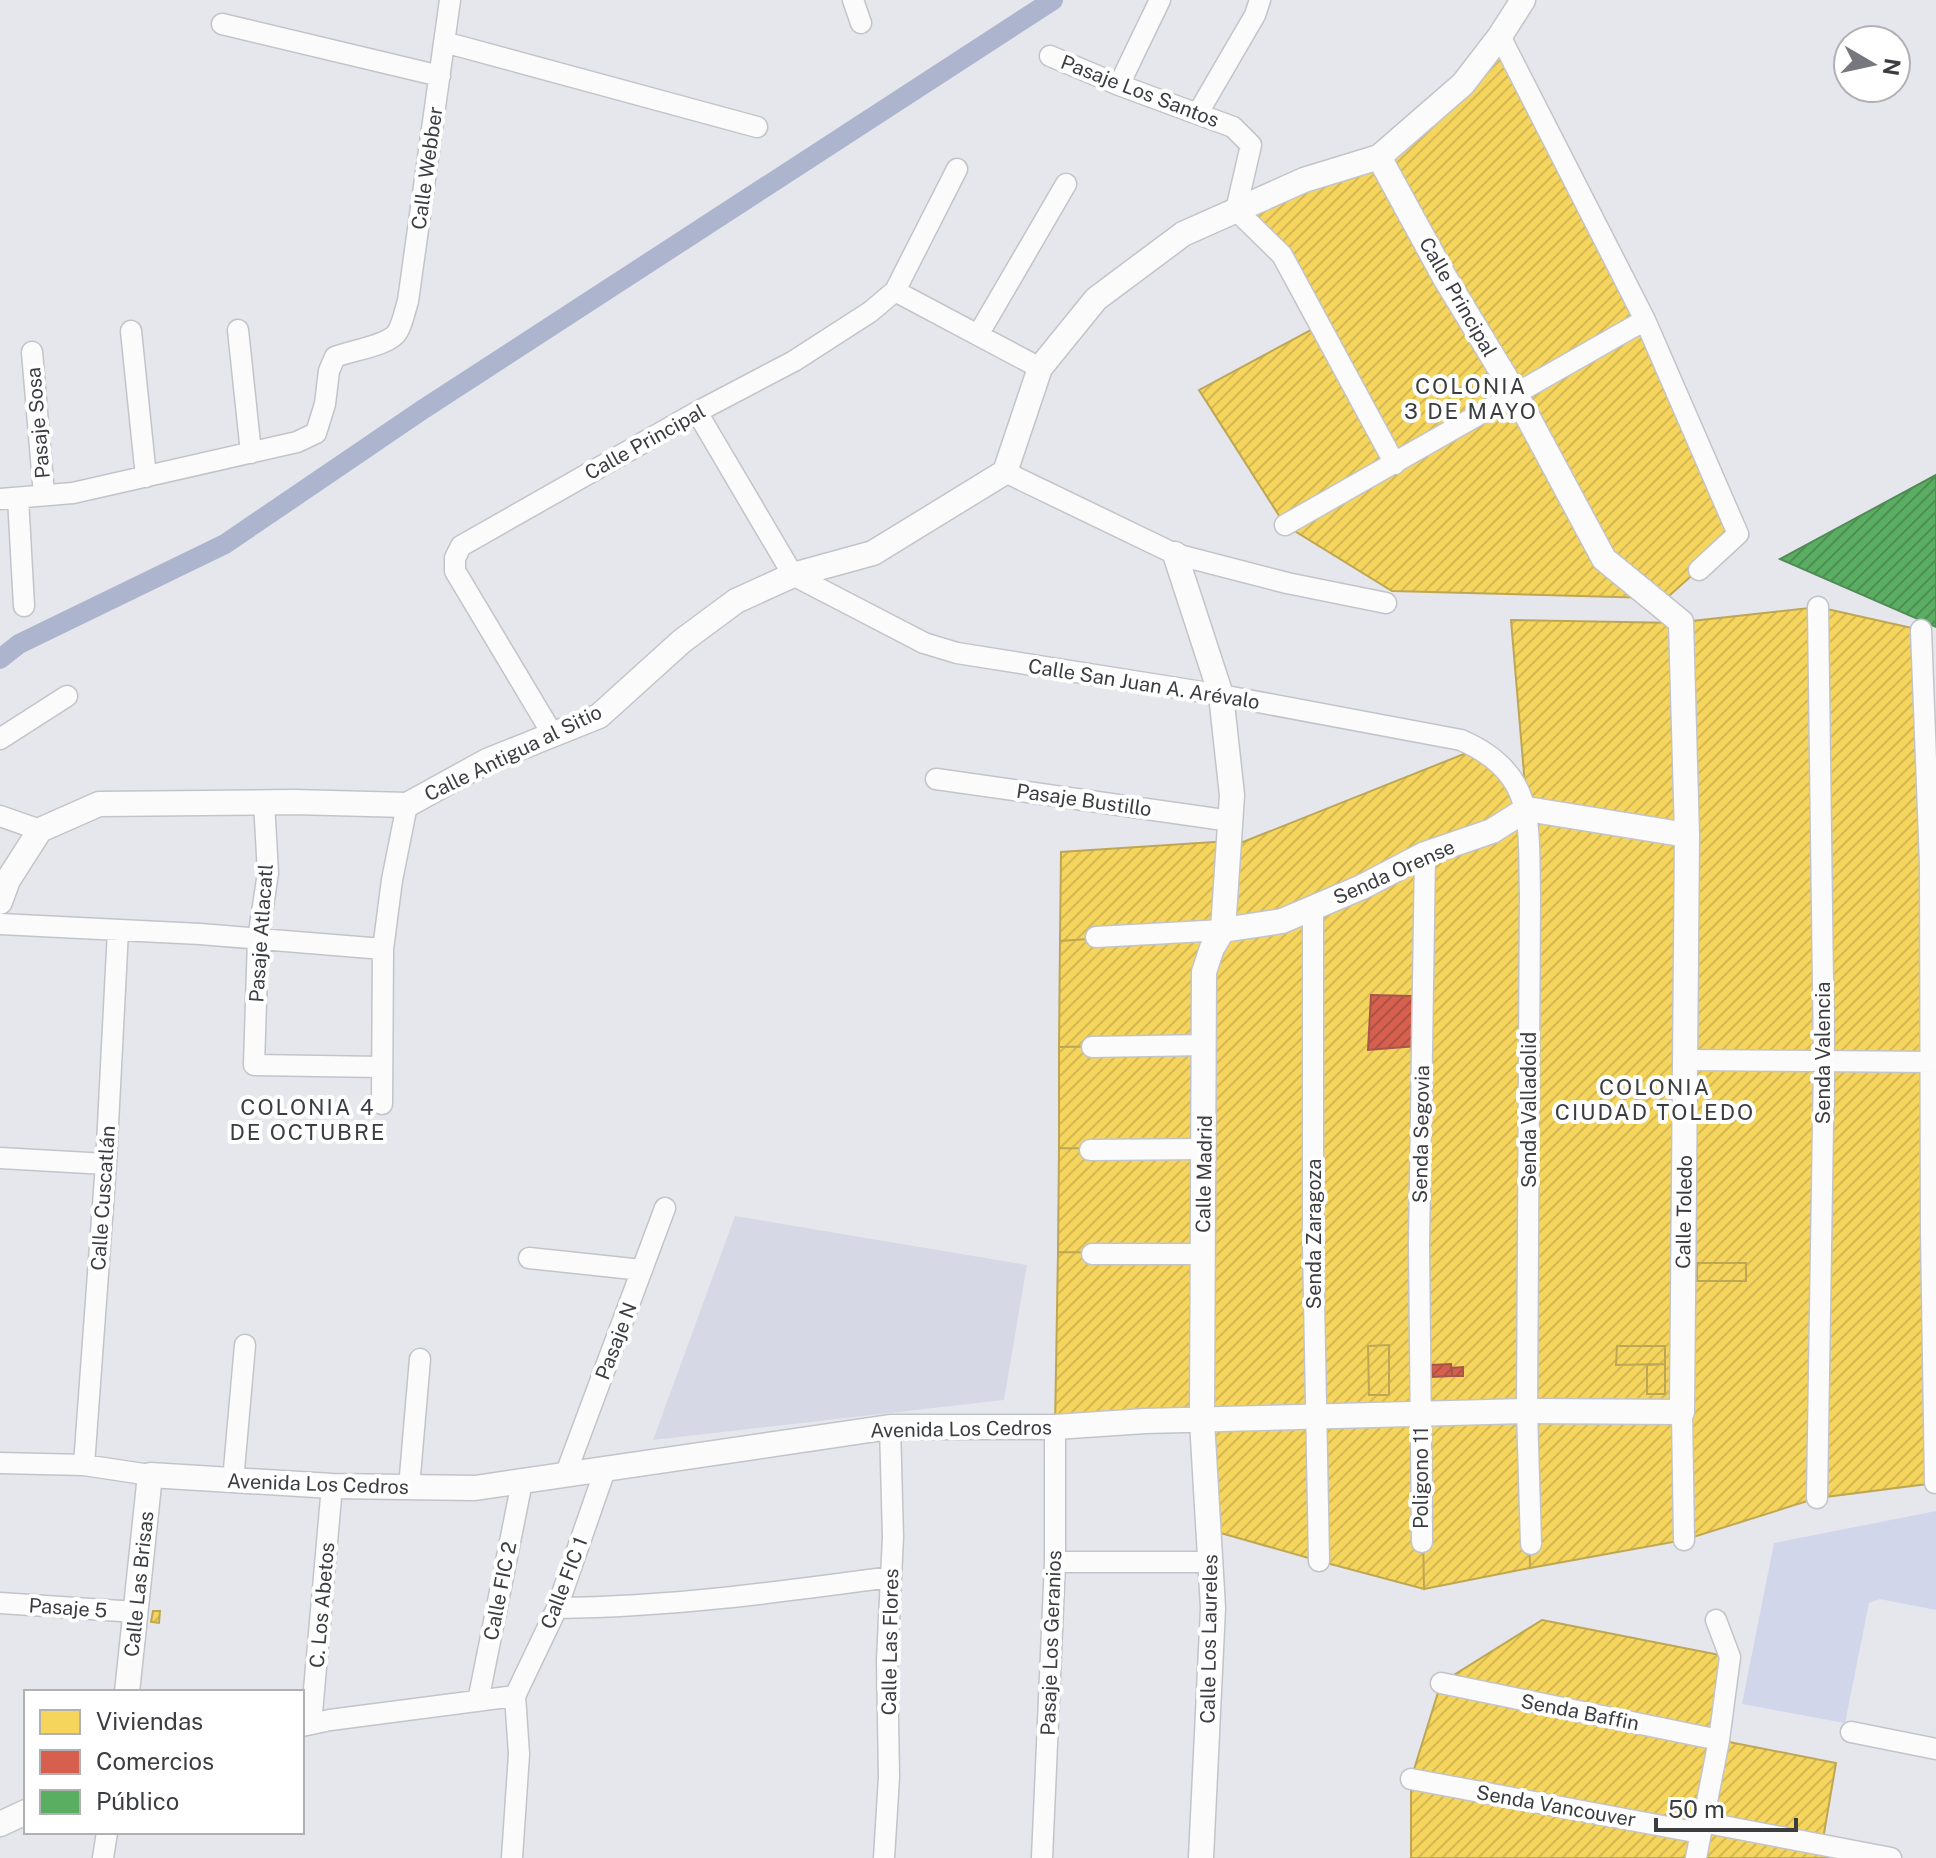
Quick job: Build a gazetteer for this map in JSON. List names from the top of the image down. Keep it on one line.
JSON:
{"streets":{"street":["Pasaje Los Santos","Calle Webber","Calle Principal","Pasaje Sosa","Calle San Juan A. Arévalo","Calle Antigua al Sitio","Pasaje Bustillo","Senda Orense","Pasaje Atlacatl","Senda Valencia","Senda Valladolid","Senda Segovia","Calle Madrid","Calle Cuscatlán","Calle Toledo","Senda Zaragoza","Pasaje N","Avenida Los Cedros","Poligono 11","Calle FIC 1","Calle Las Brisas","Calle FIC 2","C. Los Abetos","Pasaje 5","Calle Los Laureles","Calle Las Flores","Pasaje Los Geranios","Senda Baffin","Senda Vancouver"]},"crossings":[["Calle Principal","Calle Antigua al Sitio"],["Calle Principal","Calle Toledo"],["Calle San Juan A. Arévalo","Calle Antigua al Sitio"],["Calle San Juan A. Arévalo","Senda Orense"],["Calle San Juan A. Arévalo","Senda Valladolid"],["Calle Antigua al Sitio","Pasaje Atlacatl"],["Senda Orense","Senda Valladolid"],["Senda Orense","Senda Segovia"],["Senda Orense","Calle Madrid"],["Senda Orense","Senda Zaragoza"],["Senda Valladolid","Avenida Los Cedros"],["Senda Segovia","Avenida Los Cedros"],["Senda Segovia","Poligono 11"],["Calle Madrid","Avenida Los Cedros"],["Calle Madrid","Calle Los Laureles"],["Calle Toledo","Avenida Los Cedros"],["Senda Zaragoza","Avenida Los Cedros"],["Pasaje N","Avenida Los Cedros"],["Avenida Los Cedros","Poligono 11"],["Avenida Los Cedros","Calle FIC 1"],["Avenida Los Cedros","Calle Las Brisas"],["Avenida Los Cedros","Calle FIC 2"],["Avenida Los Cedros","C. Los Abetos"],["Avenida Los Cedros","Calle Los Laureles"],["Avenida Los Cedros","Calle Las Flores"],["Avenida Los Cedros","Pasaje Los Geranios"],["Calle Las Brisas","Pasaje 5"]],"districts":["COLONIA 3 DE MAYO","COLONIA CIUDAD TOLEDO","COLONIA 4 DE OCTUBRE"],"legend":["Viviendas","Comercios","Público"],"scale_bar":"50 m","north":"right"}
